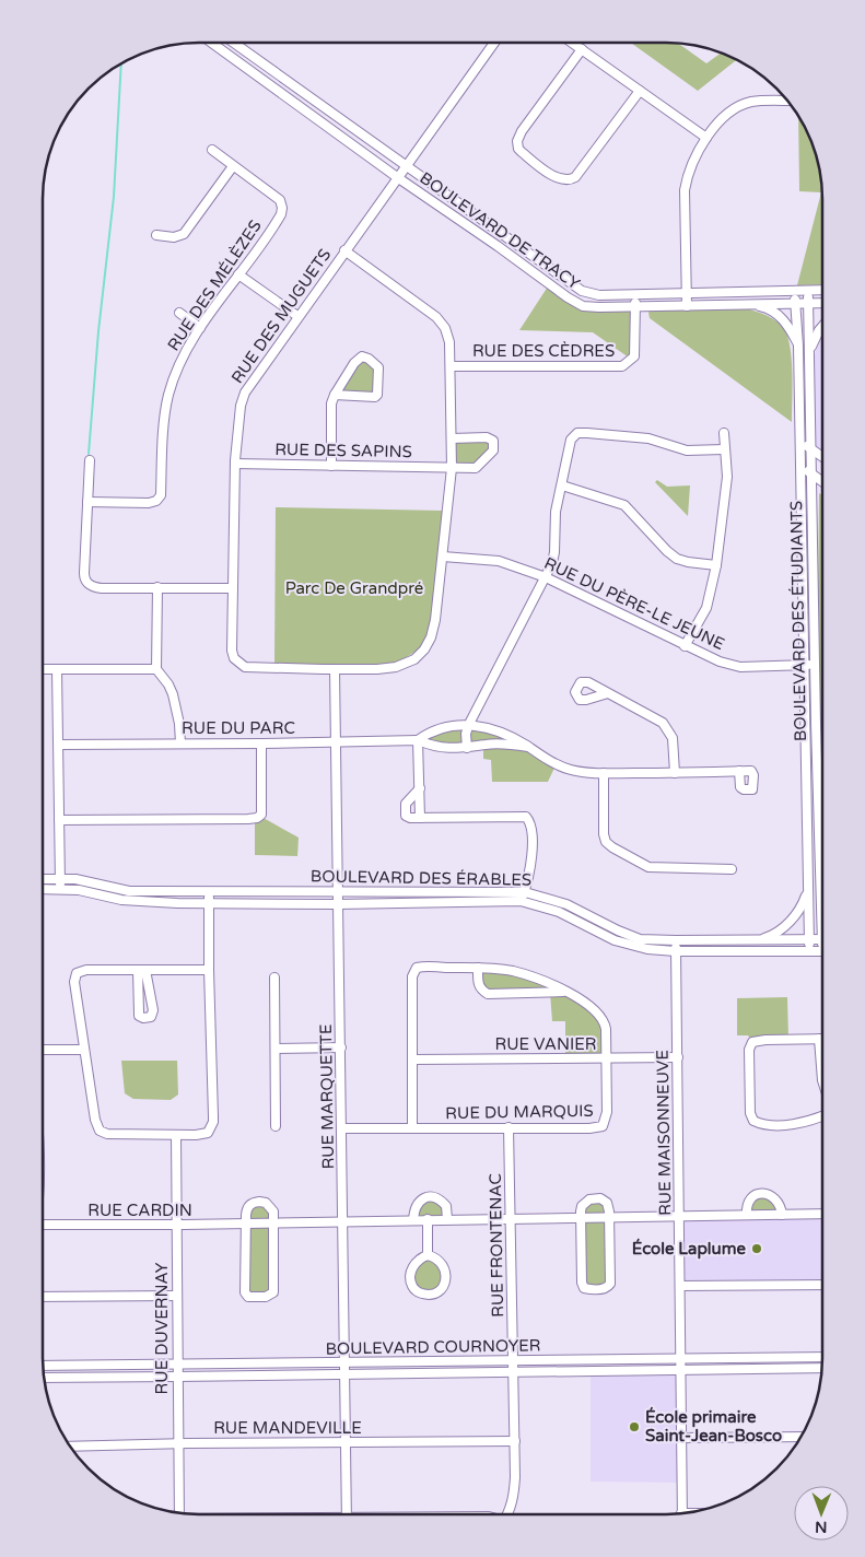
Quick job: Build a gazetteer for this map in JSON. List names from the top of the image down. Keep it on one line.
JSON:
{"streets":{"street":["BOULEVARD DE TRACY","RUE DES MÉLÈZES","RUE DES MUGUETS","RUE DES CÈDRES","RUE DES SAPINS","RUE DU PÈRE-LE JEUNE","BOULEVARD DES ÉTUDIANTS","RUE DU PARC","BOULEVARD DES ÉRABLES","RUE VANIER","RUE MARQUETTE","RUE DU MARQUIS","RUE MAISONNEUVE","RUE CARDIN","RUE FRONTENAC","RUE DUVERNAY","BOULEVARD COURNOYER","RUE MANDEVILLE"]},"crossings":[["BOULEVARD DE TRACY","RUE DES MUGUETS"],["BOULEVARD DE TRACY","RUE DES CÈDRES"],["BOULEVARD DE TRACY","BOULEVARD DES ÉTUDIANTS"],["RUE DES MUGUETS","RUE DES SAPINS"],["RUE DES MUGUETS","RUE MARQUETTE"],["RUE DU PÈRE-LE JEUNE","BOULEVARD DES ÉTUDIANTS"],["BOULEVARD DES ÉTUDIANTS","BOULEVARD DES ÉRABLES"],["RUE DU PARC","RUE MARQUETTE"],["BOULEVARD DES ÉRABLES","RUE MARQUETTE"],["BOULEVARD DES ÉRABLES","RUE MAISONNEUVE"],["RUE VANIER","RUE DU MARQUIS"],["RUE VANIER","RUE MAISONNEUVE"],["RUE MARQUETTE","RUE DU MARQUIS"],["RUE MARQUETTE","RUE CARDIN"],["RUE MARQUETTE","BOULEVARD COURNOYER"],["RUE MARQUETTE","RUE MANDEVILLE"],["RUE DU MARQUIS","RUE FRONTENAC"],["RUE MAISONNEUVE","RUE CARDIN"],["RUE MAISONNEUVE","BOULEVARD COURNOYER"],["RUE CARDIN","RUE FRONTENAC"],["RUE CARDIN","RUE DUVERNAY"],["RUE FRONTENAC","BOULEVARD COURNOYER"],["RUE FRONTENAC","RUE MANDEVILLE"],["RUE DUVERNAY","BOULEVARD COURNOYER"],["RUE DUVERNAY","RUE MANDEVILLE"]],"parks":["Parc De Grandpré"],"places":["École Laplume","École primaire Saint-Jean-Bosco"],"north":"bottom"}
